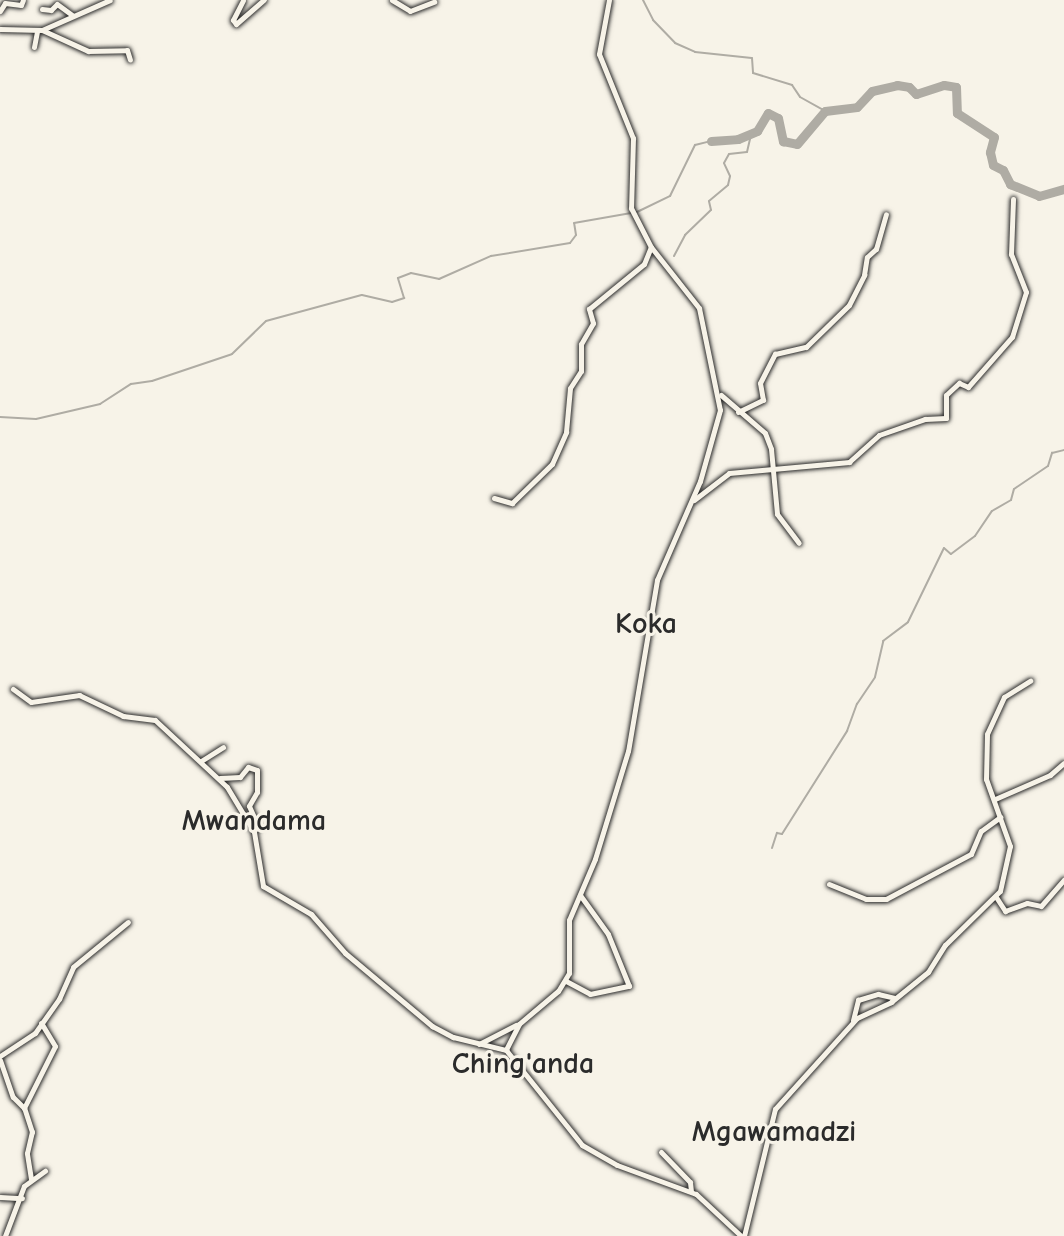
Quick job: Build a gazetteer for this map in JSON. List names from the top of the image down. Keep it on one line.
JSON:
{"districts":["Koka","Mwandama","Ching'anda","Mgawamadzi"]}
